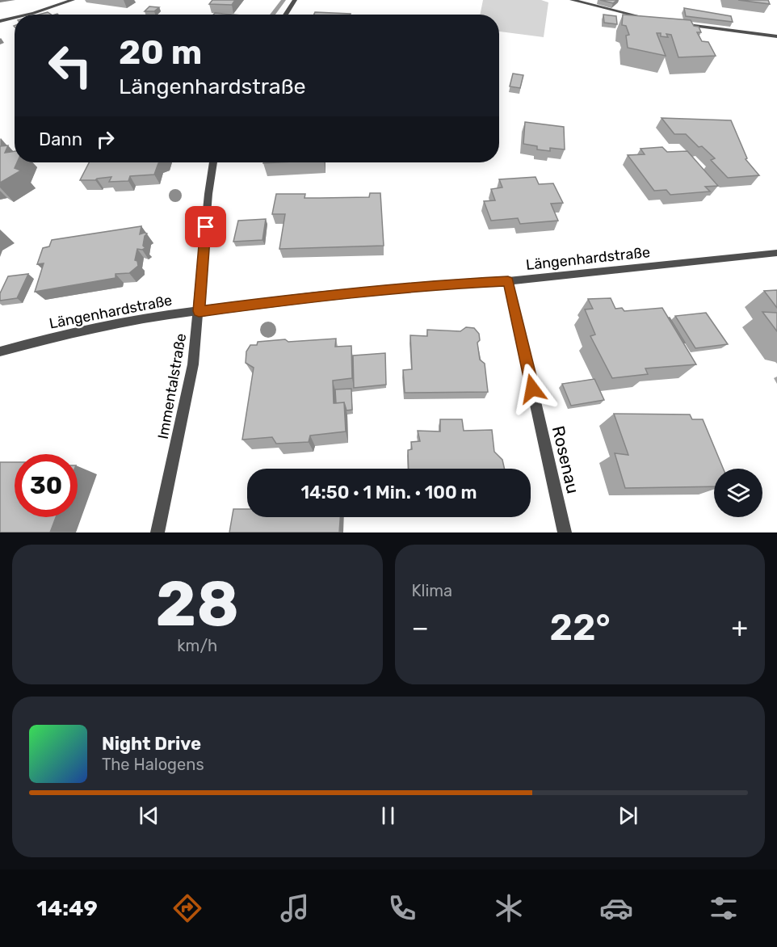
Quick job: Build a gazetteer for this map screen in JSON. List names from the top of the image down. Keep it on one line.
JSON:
{"streets":{"street":["Längenhardstraße","Immentalstraße","Rosenau"]},"crossings":[["Längenhardstraße","Immentalstraße"],["Längenhardstraße","Rosenau"]],"page":{"turn":["20 m","Längenhardstraße"],"then":"Dann","limit":"30","trip":"14:50 · 1 Min. · 100 m","tile":[["28","km/h"],"Klima"],"heat":["−","22°","+"],"song":["Night Drive","The Halogens"],"tabs":"14:49"}}
